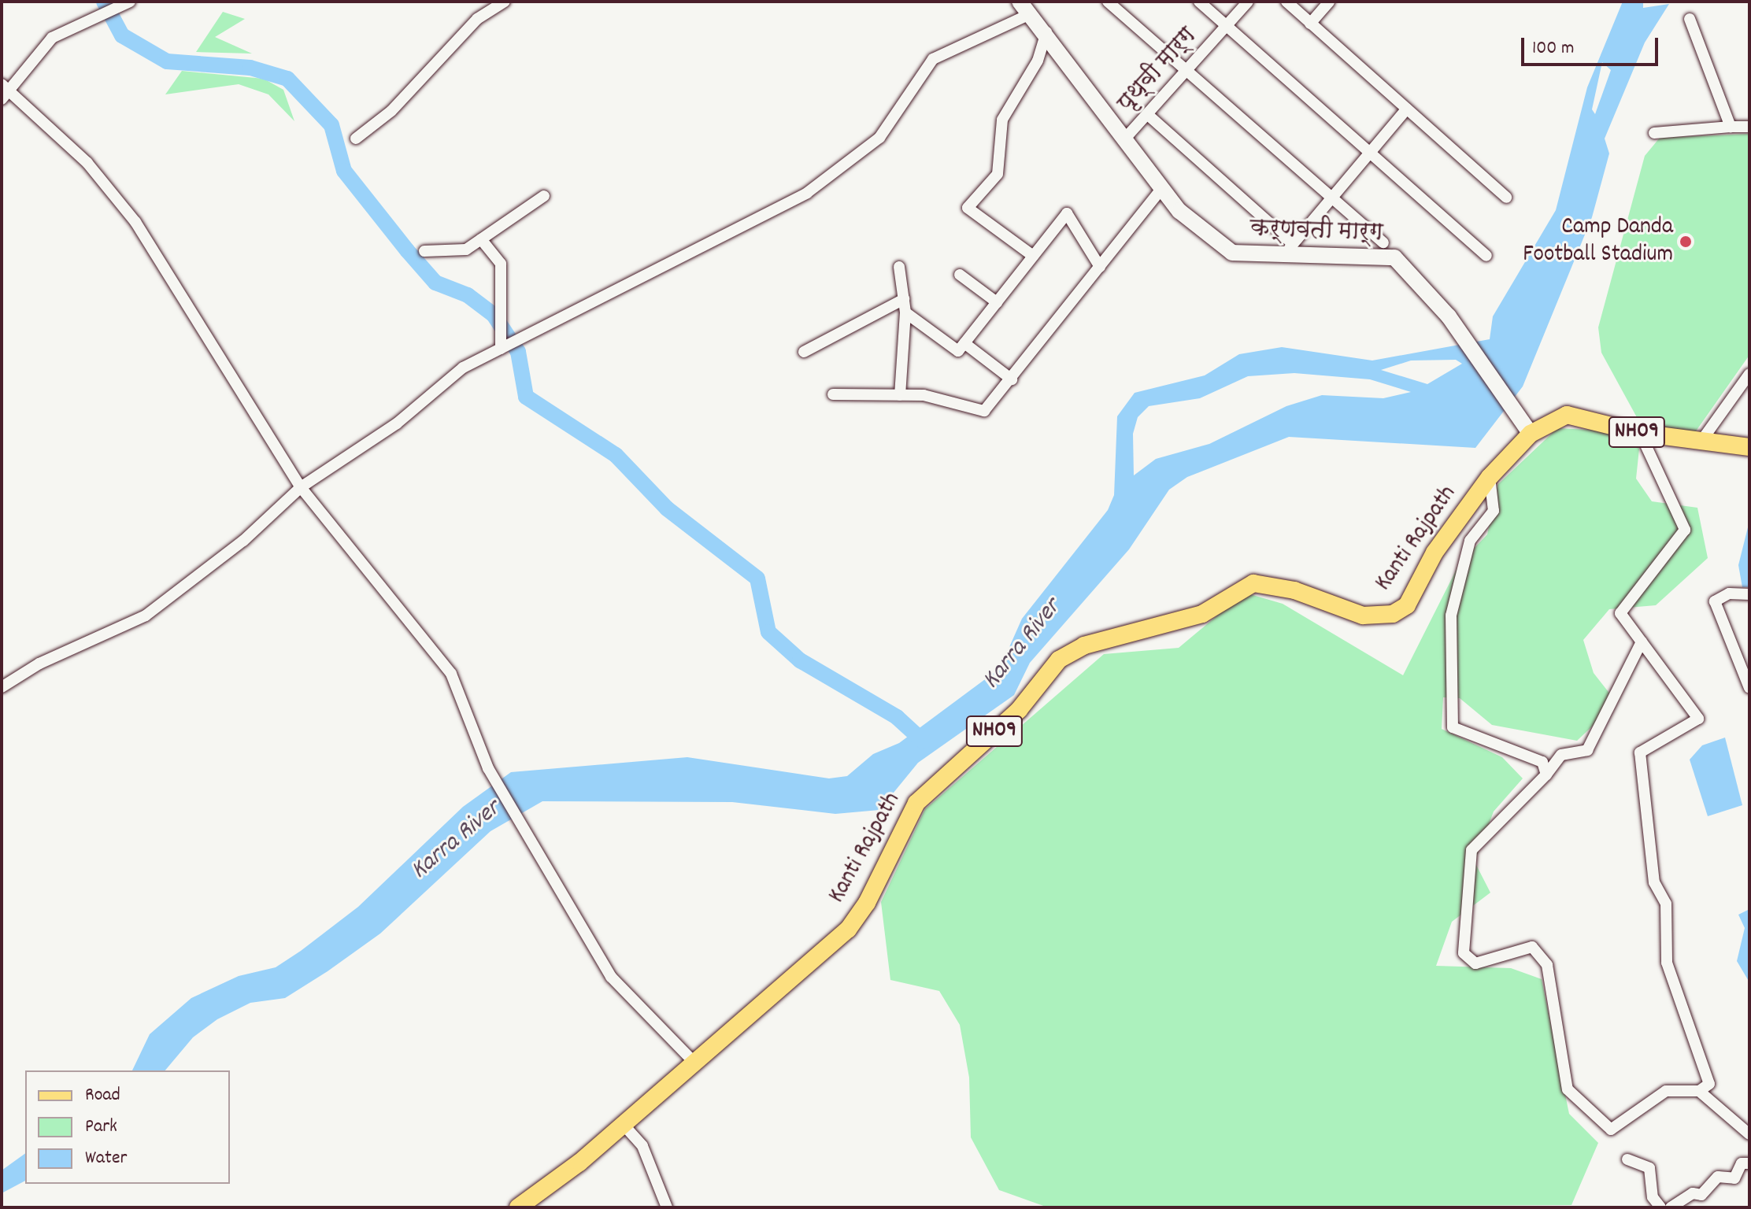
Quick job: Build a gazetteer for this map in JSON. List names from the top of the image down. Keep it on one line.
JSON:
{"streets":{"main road":["कर्णवती मार्ग","NH09","Kanti Rajpath"],"street":["पृथ्वी मार्ग"]},"crossings":[["पृथ्वी मार्ग","कर्णवती मार्ग"],["कर्णवती मार्ग","NH09"],["कर्णवती मार्ग","Kanti Rajpath"],["NH09","Kanti Rajpath"]],"water":["Karra River"],"places":["Camp Danda Football Stadium"],"legend":["Road","Park","Water"],"scale_bar":"100 m"}
